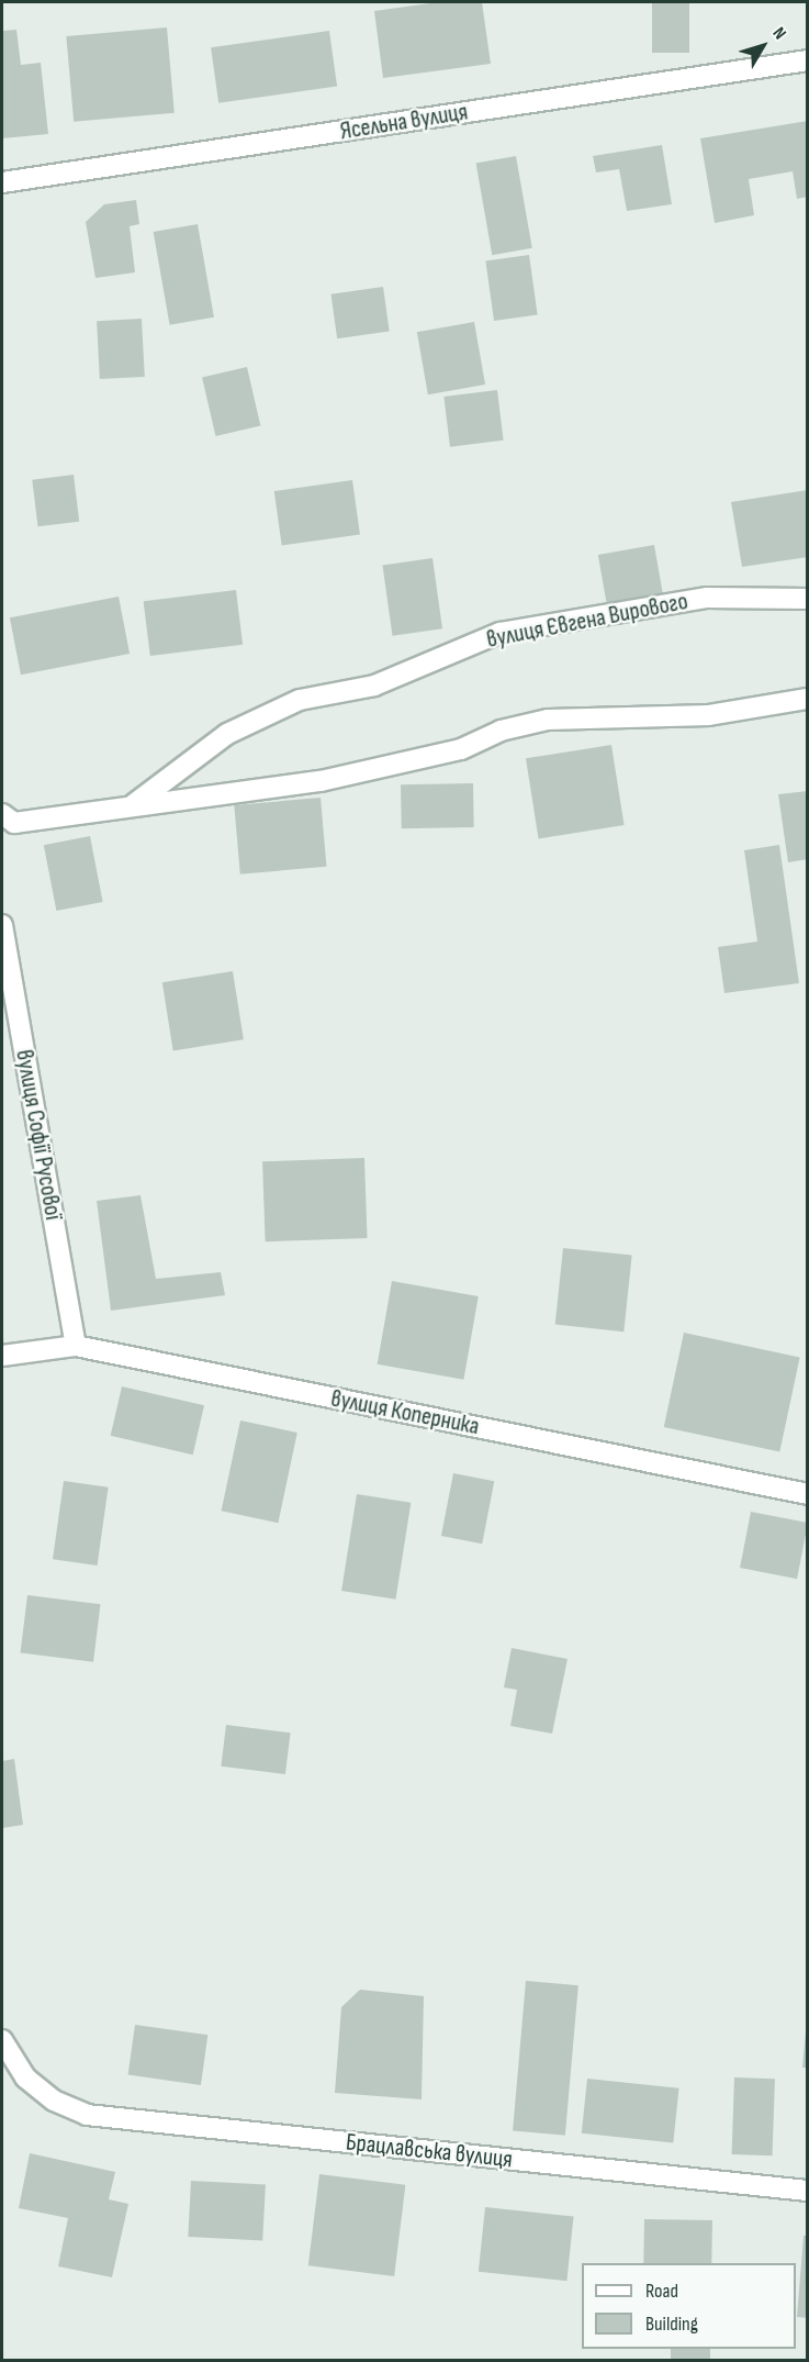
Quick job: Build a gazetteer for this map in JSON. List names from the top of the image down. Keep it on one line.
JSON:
{"streets":{"street":["Ясельна вулиця","вулиця Євгена Вирового","вулиця Софії Русової","вулиця Коперника","Брацлавська вулиця"]},"crossings":[["вулиця Софії Русової","вулиця Коперника"]],"legend":["Road","Building"],"north":"top right"}
